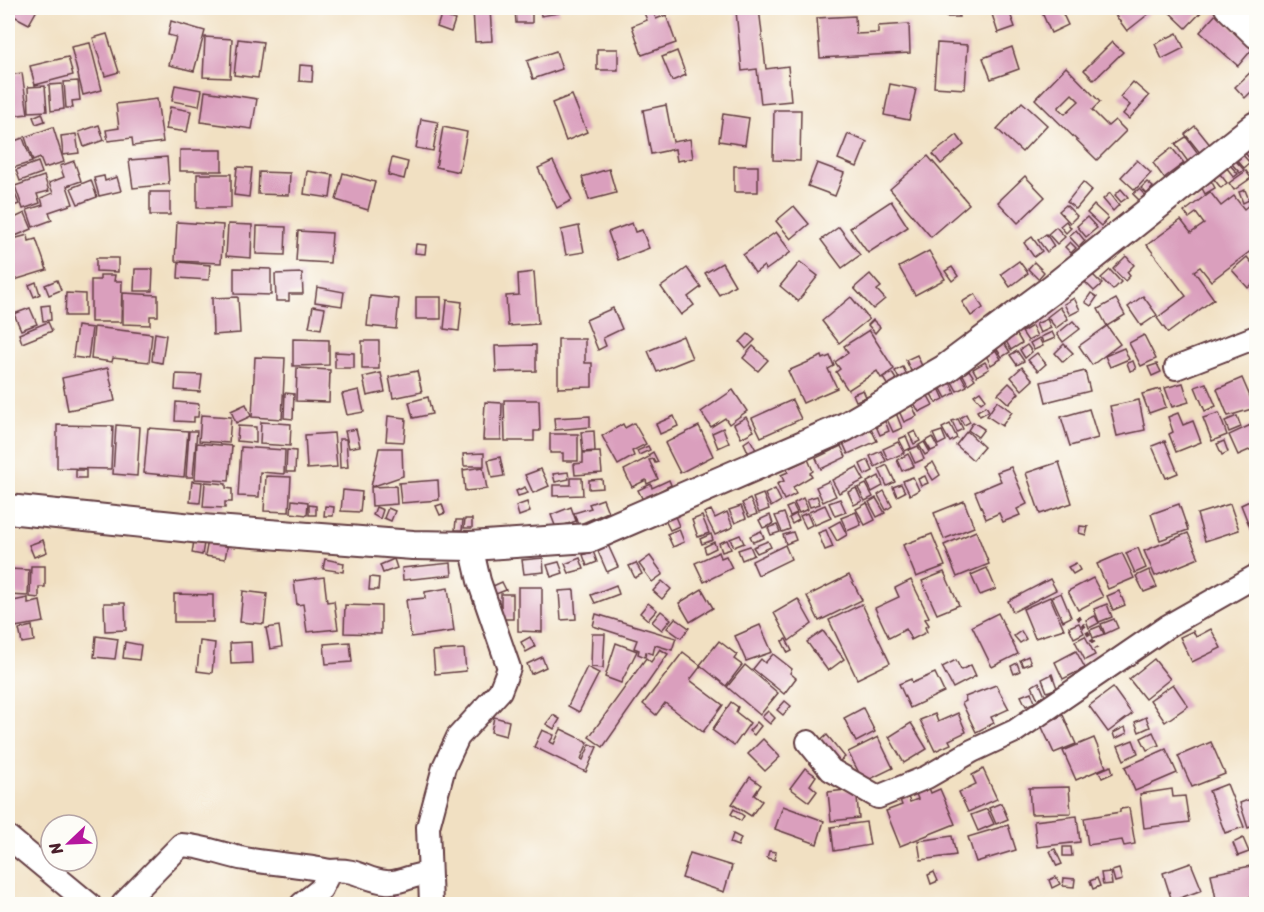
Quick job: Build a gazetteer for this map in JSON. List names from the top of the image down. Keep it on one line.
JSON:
{"north":"bottom left"}
